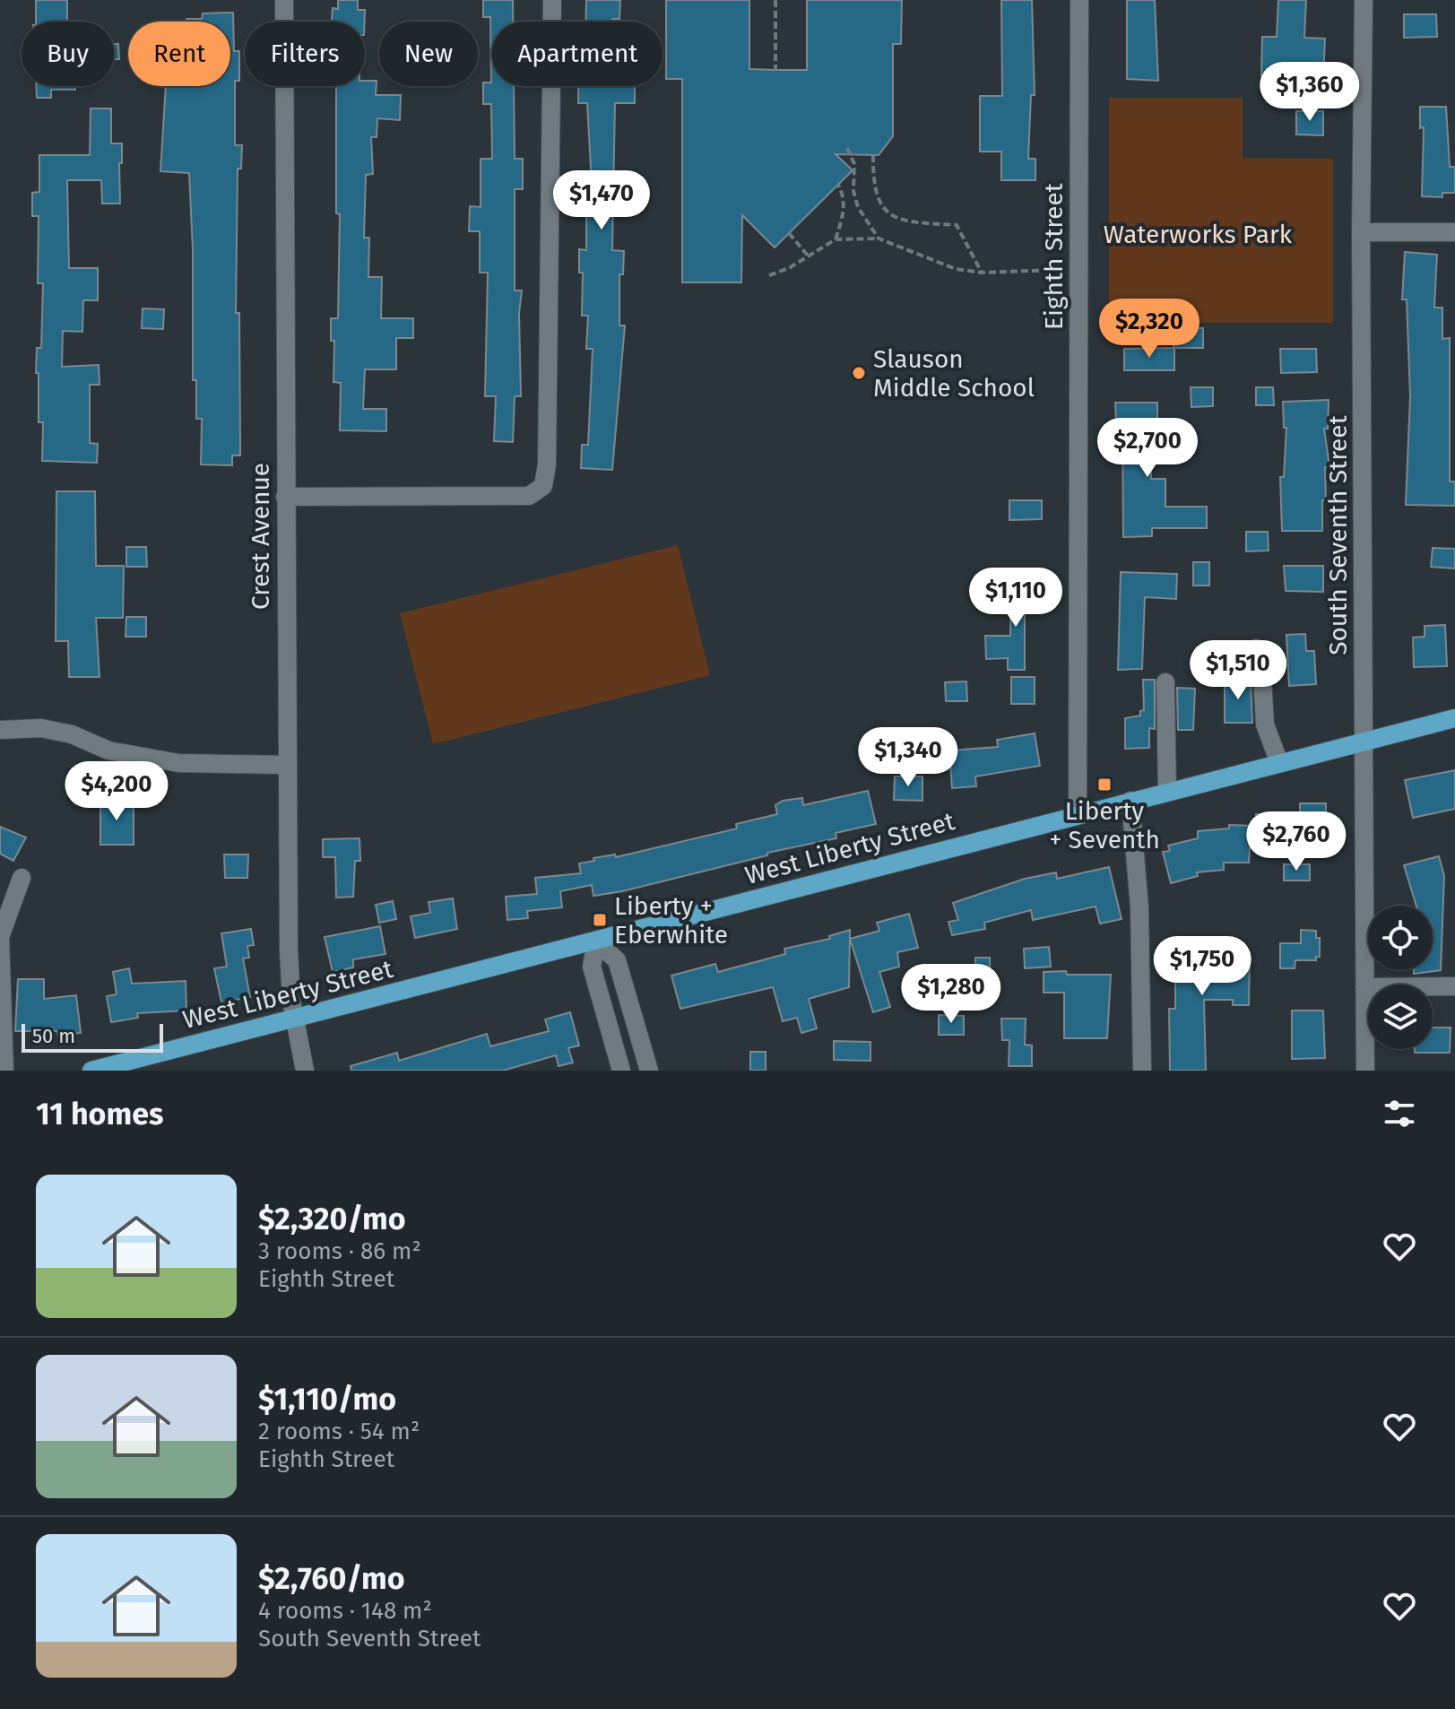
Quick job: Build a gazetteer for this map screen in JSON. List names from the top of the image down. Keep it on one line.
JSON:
{"streets":{"main road":["West Liberty Street"],"street":["Eighth Street","South Seventh Street","Crest Avenue"]},"crossings":[["Eighth Street","West Liberty Street"],["South Seventh Street","West Liberty Street"],["Crest Avenue","West Liberty Street"]],"parks":["Waterworks Park"],"places":{"other":["Slauson Middle School"],"transit":["Liberty + Seventh","Liberty + Eberwhite"]},"scale_bar":"50 m","page":{"chip":["Buy","Rent","Filters","New","Apartment"],"price":["$1,360","$1,470","$2,320","$2,700","$1,110","$1,510","$1,340","$4,200","$2,760","$1,750","$1,280"],"scale":"50 m","heading":"11 homes","list":[{"name":"$2,320/mo","note":"3 rooms · 86 m² · Eighth Street"},{"name":"$1,110/mo","note":"2 rooms · 54 m² · Eighth Street"},{"name":"$2,760/mo","note":"4 rooms · 148 m² · South Seventh Street"}]}}
